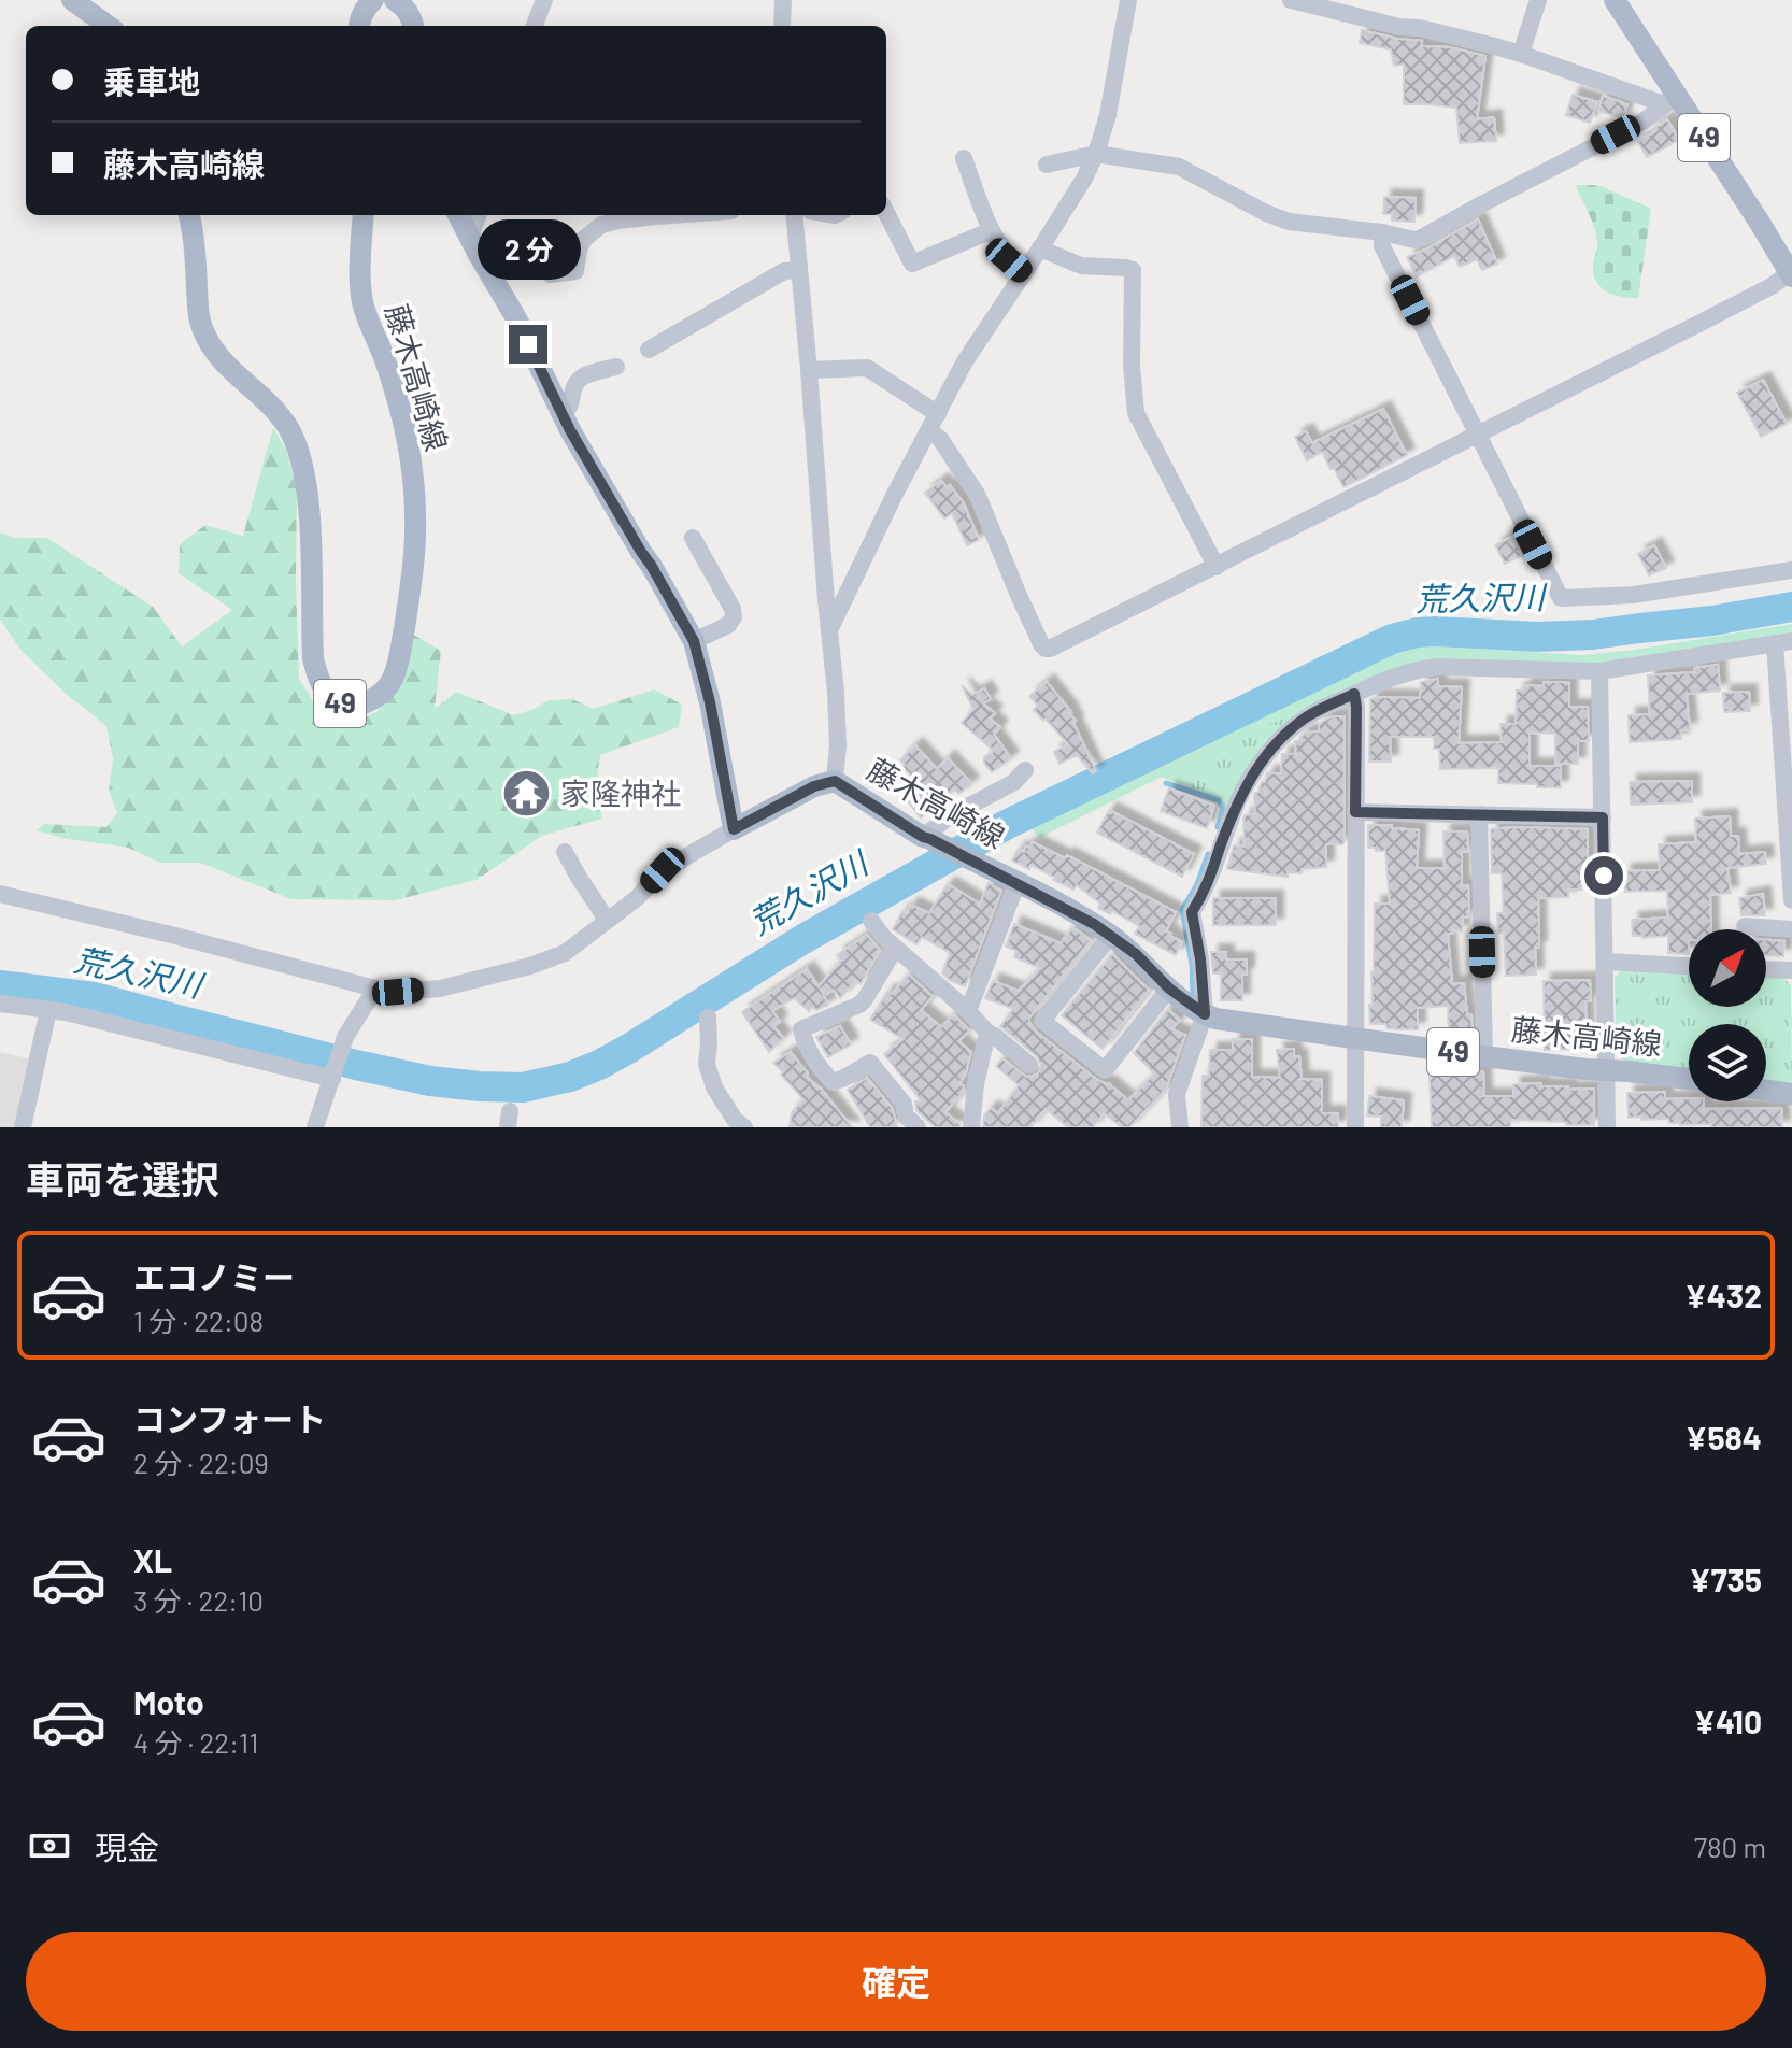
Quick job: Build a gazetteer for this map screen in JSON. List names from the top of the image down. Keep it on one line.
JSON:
{"streets":{"main road":["49","藤木高崎線"]},"water":["荒久沢川"],"places":{"temple":["家隆神社"]},"north":"top right","page":{"banner":["乗車地","藤木高崎線"],"bubble":"2 分","heading":"車両を選択","list":[{"name":"エコノミー","note":"1 分 · 22:08","value":"¥432"},{"name":"コンフォート","note":"2 分 · 22:09","value":"¥584"},{"name":"XL","note":"3 分 · 22:10","value":"¥735"},{"name":"Moto","note":"4 分 · 22:11","value":"¥410"}],"pay":["現金","780 m"],"buttons":"確定"}}
